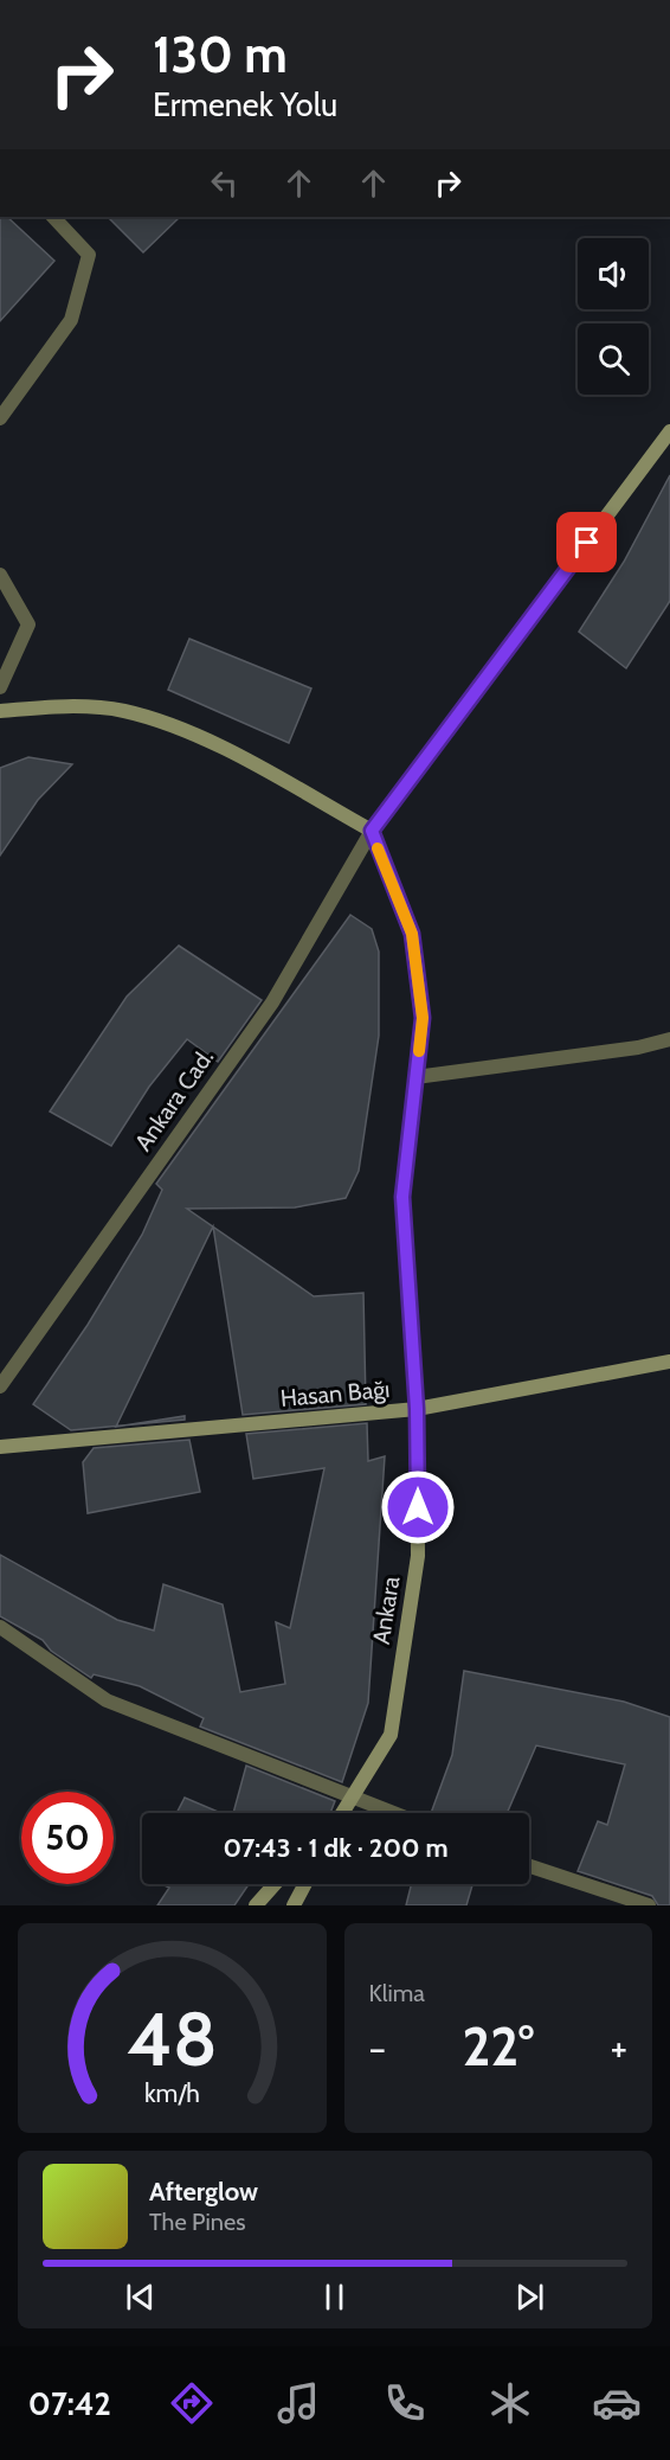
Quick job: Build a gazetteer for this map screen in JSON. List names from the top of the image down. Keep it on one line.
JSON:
{"streets":{"main road":["Hasan Bağı","Ankara"],"street":["Ankara Cad."]},"crossings":[["Ankara Cad.","Ankara"],["Hasan Bağı","Ankara"]],"page":{"turn":["130 m","Ermenek Yolu"],"limit":"50","trip":"07:43 · 1 dk · 200 m","tile":"Klima","heat":["−","22°","+"],"song":["Afterglow","The Pines"],"tabs":"07:42","gauge":["48","km/h"]}}
